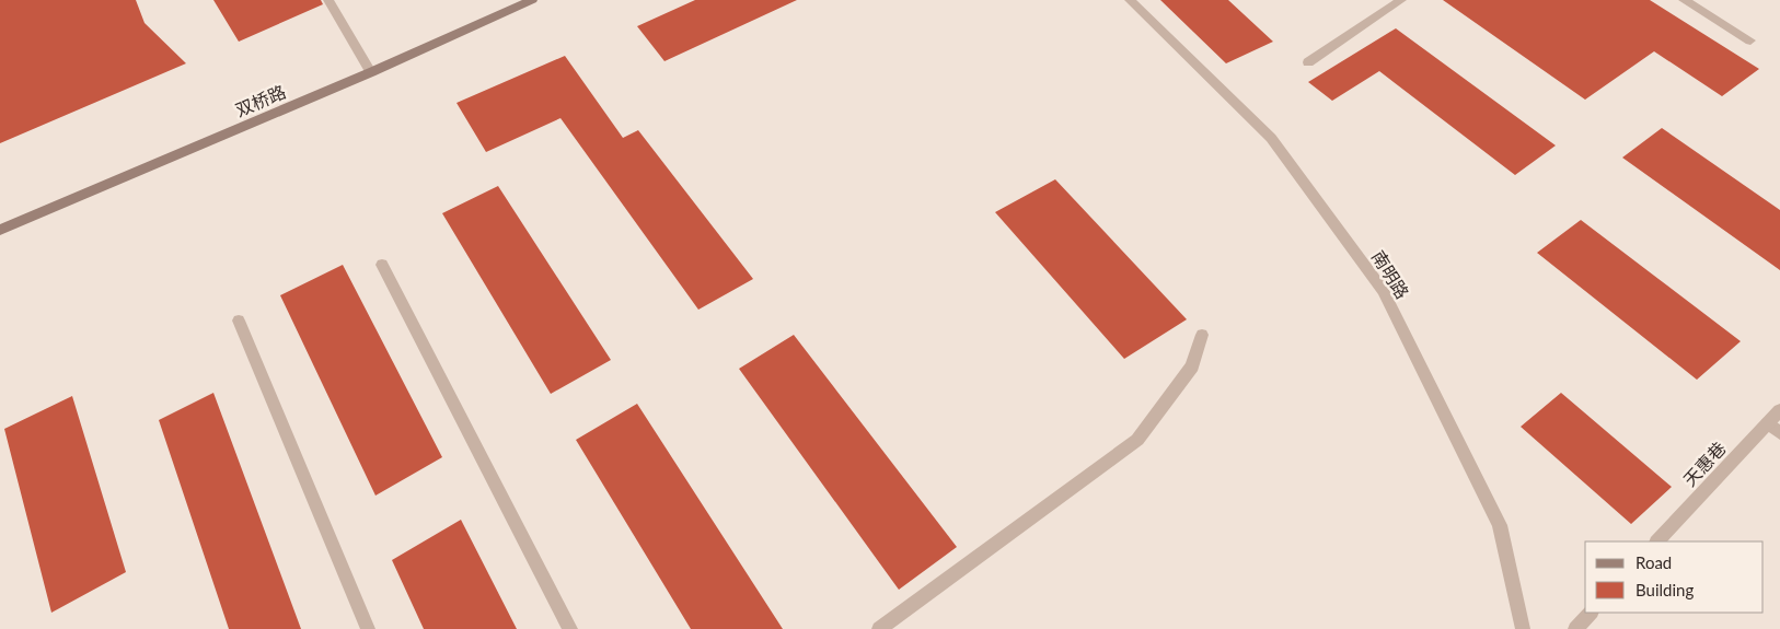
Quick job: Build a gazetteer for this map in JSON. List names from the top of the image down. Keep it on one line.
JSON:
{"streets":{"main road":["双桥路"],"street":["南明路","天惠巷"]},"legend":["Road","Building"]}
